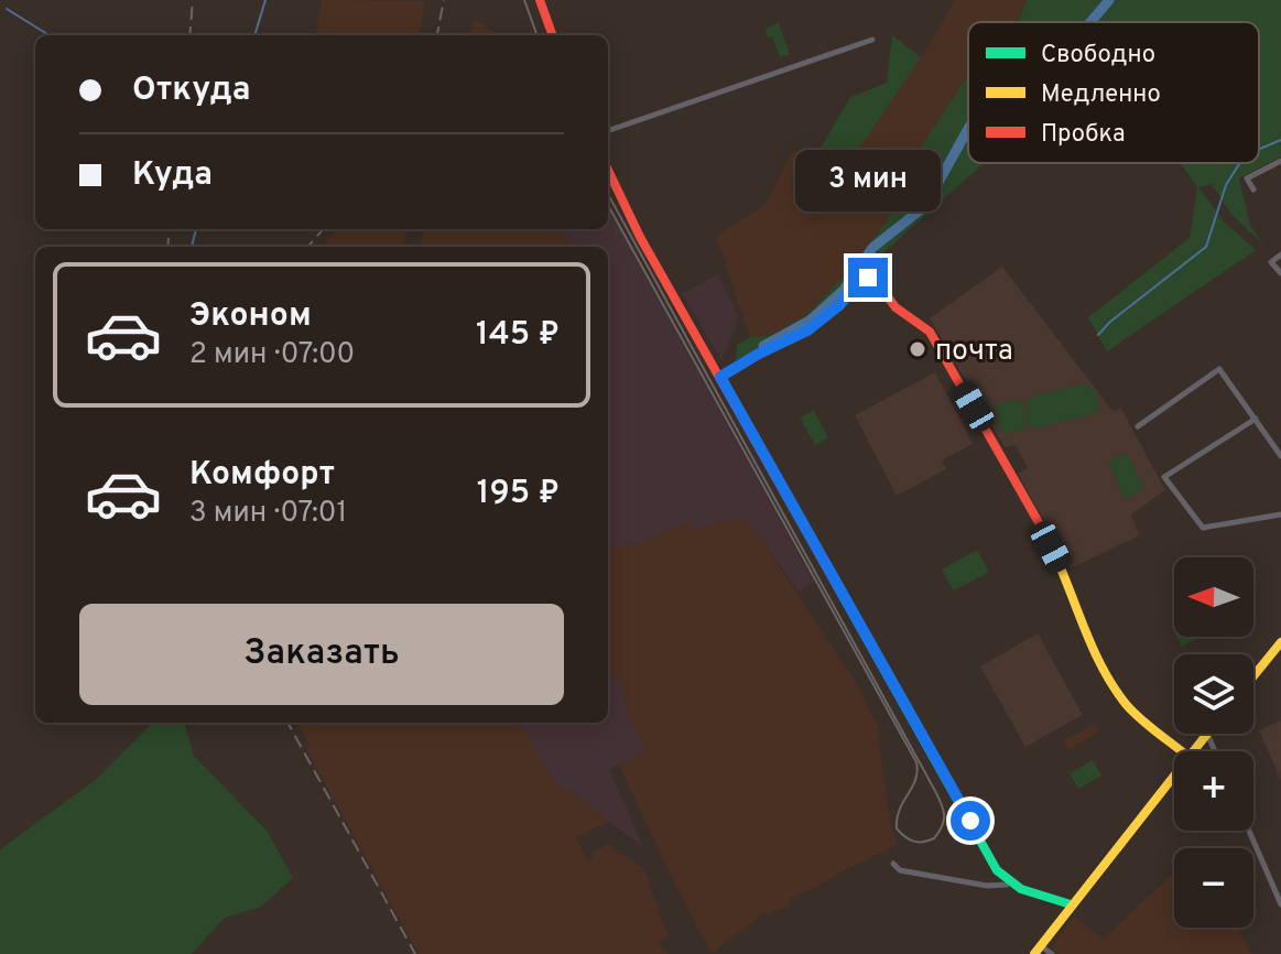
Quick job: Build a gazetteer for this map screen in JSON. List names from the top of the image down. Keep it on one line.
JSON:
{"places":["почта"],"legend":["Свободно","Медленно","Пробка"],"north":"left","page":{"banner":["Откуда","Куда"],"bubble":"3 мин","list":[{"name":"Эконом","note":"2 мин · 07:00","value":"145 ₽"},{"name":"Комфорт","note":"3 мин · 07:01","value":"195 ₽"}],"map_buttons":["+","−"],"buttons":"Заказать"}}
